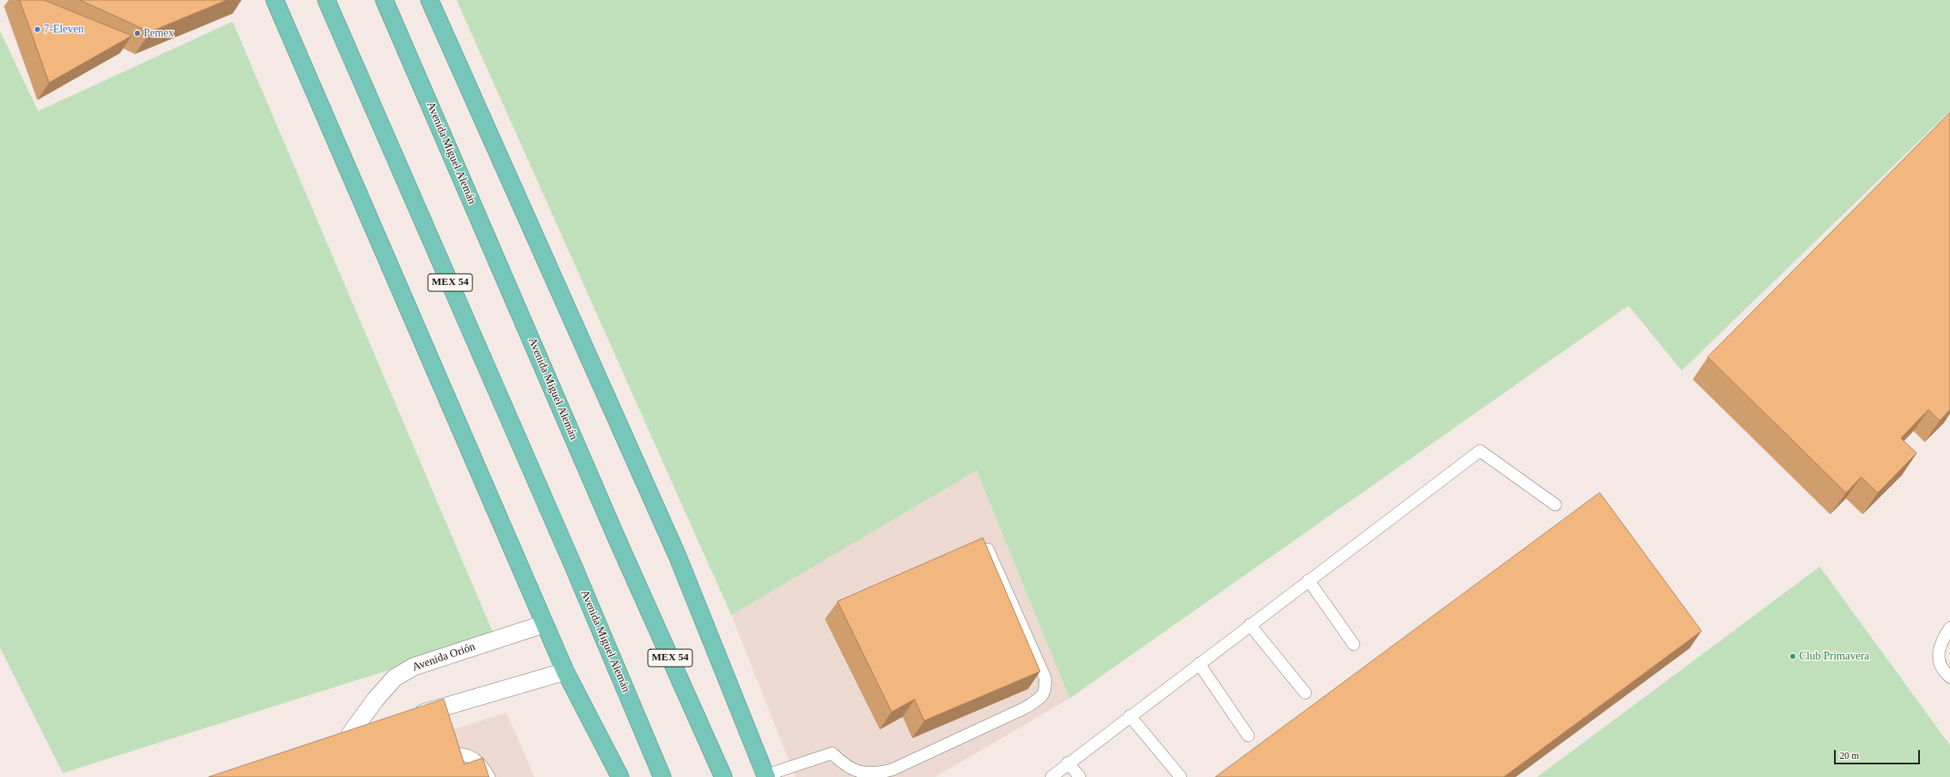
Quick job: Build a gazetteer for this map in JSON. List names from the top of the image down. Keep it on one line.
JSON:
{"streets":{"highway":["Avenida Miguel Alemán","MEX 54"],"street":["Avenida Orión"]},"places":["7-Eleven","Pemex","Club Primavera"],"scale_bar":"20 m"}
